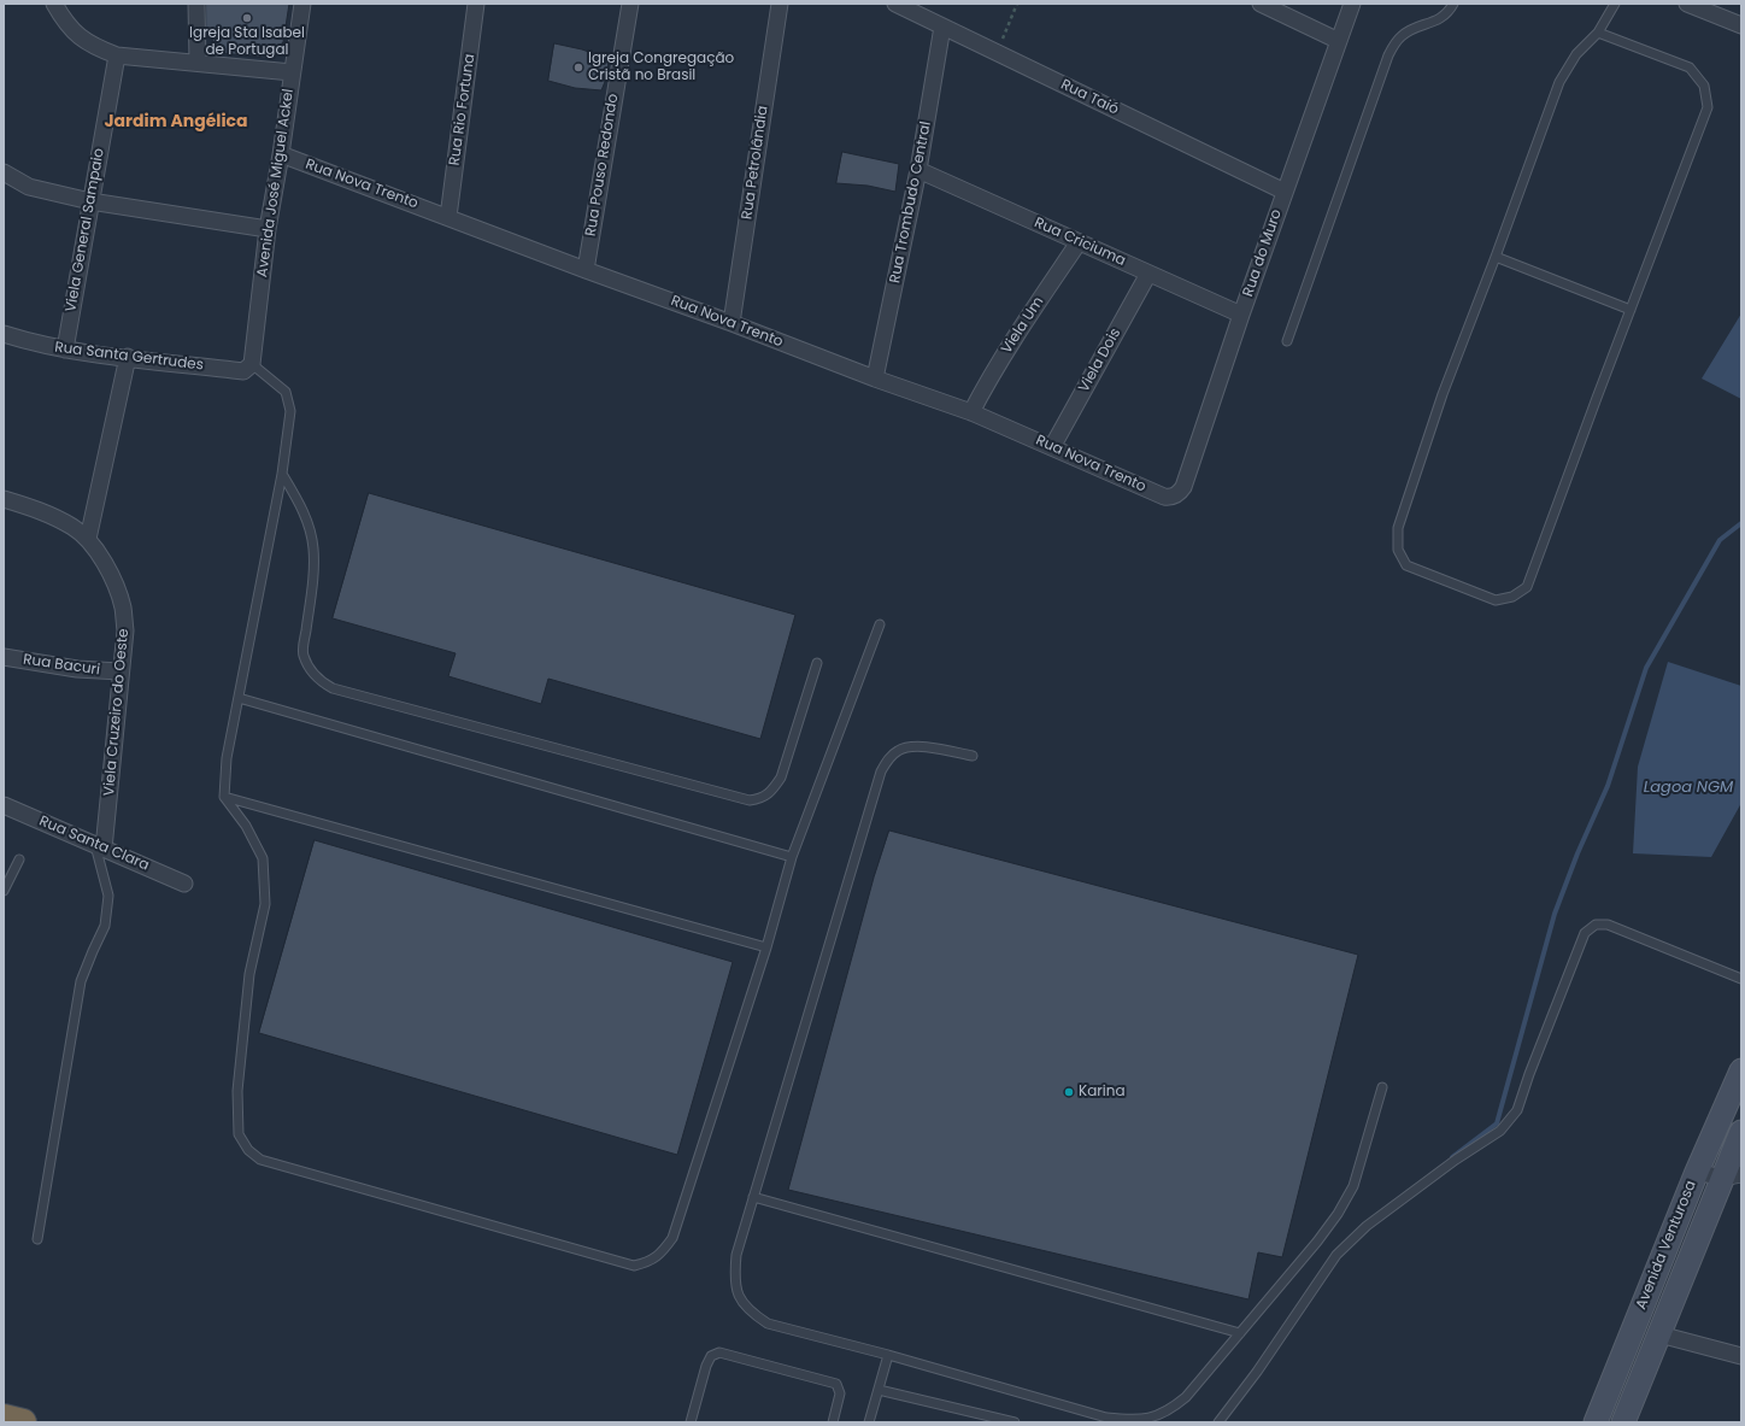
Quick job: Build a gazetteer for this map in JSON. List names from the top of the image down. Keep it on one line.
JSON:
{"streets":{"street":["Rua Taió","Rua Rio Fortuna","Rua Petrolândia","Rua Pouso Redondo","Avenida José Miguel Ackel","Rua Nova Trento","Rua Trombudo Central","Viela General Sampaio","Rua Criciuma","Rua do Muro","Viela Um","Rua Santa Gertrudes","Viela Dois","Rua Bacuri","Viela Cruzeiro do Oeste","Rua Santa Clara","Avenida Venturosa"]},"crossings":[["Rua Taió","Rua Trombudo Central"],["Rua Taió","Rua do Muro"],["Rua Rio Fortuna","Rua Nova Trento"],["Rua Petrolândia","Rua Nova Trento"],["Rua Pouso Redondo","Rua Nova Trento"],["Avenida José Miguel Ackel","Rua Nova Trento"],["Avenida José Miguel Ackel","Rua Santa Gertrudes"],["Rua Nova Trento","Rua Trombudo Central"],["Rua Nova Trento","Rua do Muro"],["Rua Nova Trento","Viela Um"],["Rua Nova Trento","Viela Dois"],["Rua Trombudo Central","Rua Criciuma"],["Viela General Sampaio","Rua Santa Gertrudes"],["Rua Criciuma","Rua do Muro"],["Rua Criciuma","Viela Um"],["Rua Criciuma","Viela Dois"],["Rua Bacuri","Viela Cruzeiro do Oeste"],["Viela Cruzeiro do Oeste","Rua Santa Clara"]],"districts":["Jardim Angélica"],"water":["Lagoa NGM"],"places":["Igreja Sta Isabel de Portugal","Igreja Congregação Cristã no Brasil","Karina"]}
